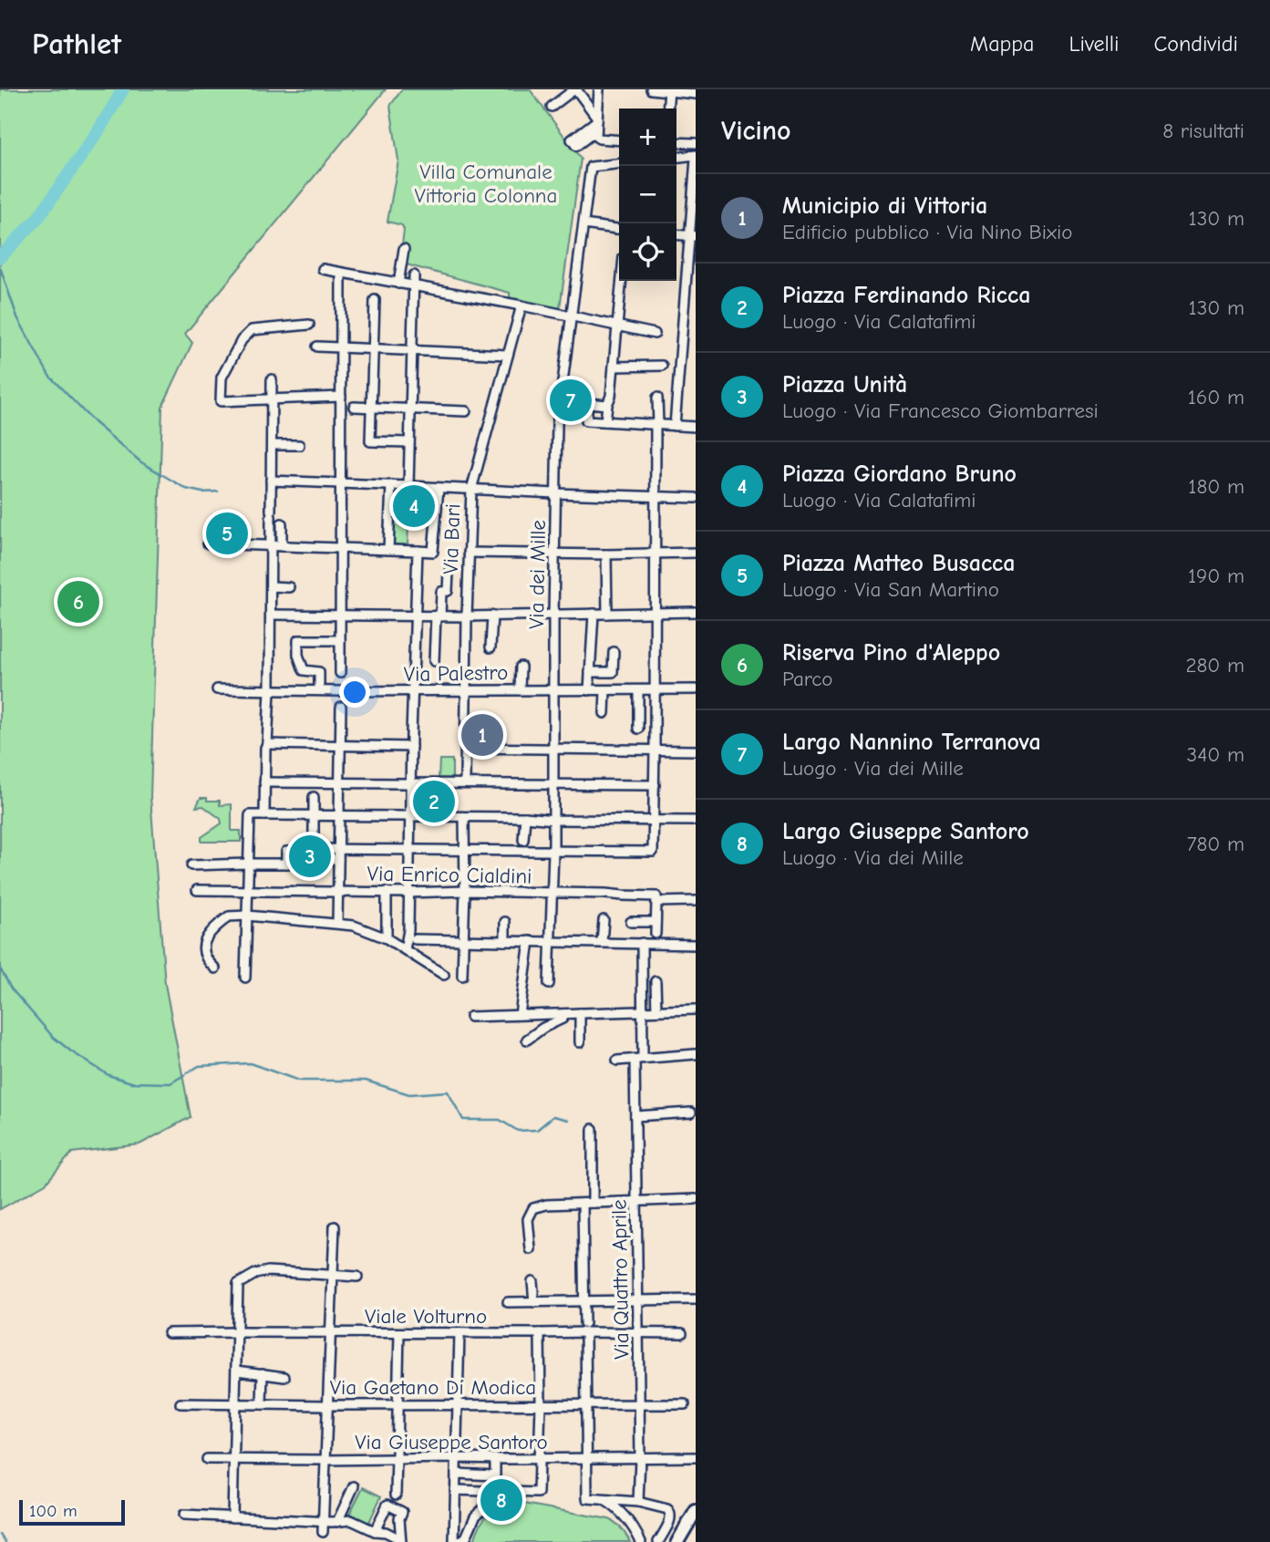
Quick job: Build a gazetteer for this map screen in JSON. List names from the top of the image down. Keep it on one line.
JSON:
{"streets":{"street":["Via Bari","Via dei Mille","Via Palestro","Via Enrico Cialdini","Via Quattro Aprile","Viale Volturno","Via Gaetano Di Modica","Via Giuseppe Santoro"]},"crossings":[["Via Bari","Via Palestro"],["Via dei Mille","Via Palestro"],["Via dei Mille","Via Enrico Cialdini"],["Via Quattro Aprile","Viale Volturno"],["Via Quattro Aprile","Via Gaetano Di Modica"],["Via Quattro Aprile","Via Giuseppe Santoro"]],"parks":["Villa Comunale Vittoria Colonna"],"scale_bar":"100 m","page":{"header":"Pathlet","nav":["Mappa","Livelli","Condividi"],"heading":["Vicino","8 risultati"],"map_buttons":["+","−"],"list":[{"mark":"1","name":"Municipio di Vittoria","note":"Edificio pubblico · Via Nino Bixio","value":"130 m"},{"mark":"2","name":"Piazza Ferdinando Ricca","note":"Luogo · Via Calatafimi","value":"130 m"},{"mark":"3","name":"Piazza Unità","note":"Luogo · Via Francesco Giombarresi","value":"160 m"},{"mark":"4","name":"Piazza Giordano Bruno","note":"Luogo · Via Calatafimi","value":"180 m"},{"mark":"5","name":"Piazza Matteo Busacca","note":"Luogo · Via San Martino","value":"190 m"},{"mark":"6","name":"Riserva Pino d'Aleppo","note":"Parco","value":"280 m"},{"mark":"7","name":"Largo Nannino Terranova","note":"Luogo · Via dei Mille","value":"340 m"},{"mark":"8","name":"Largo Giuseppe Santoro","note":"Luogo · Via dei Mille","value":"780 m"}],"pins":["7","4","5","6","1","2","3","8"],"scale":"100 m"}}
